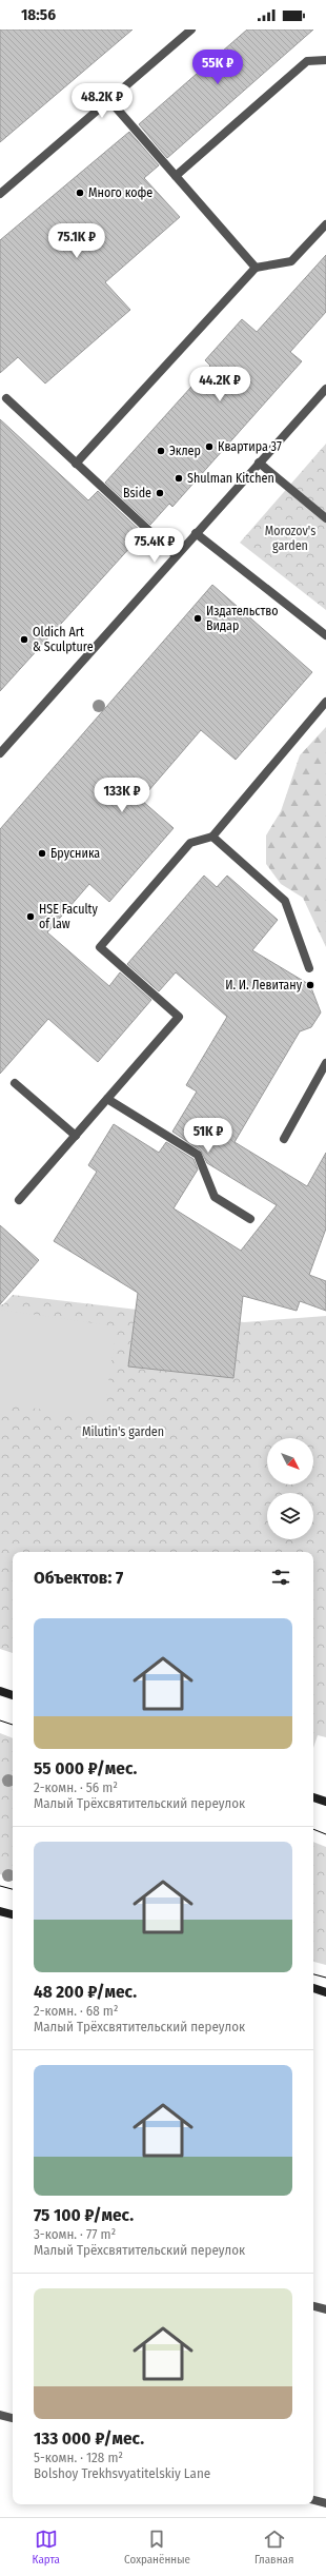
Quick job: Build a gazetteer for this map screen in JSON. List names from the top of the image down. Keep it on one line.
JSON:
{"parks":["Morozov's garden","Milutin's garden"],"places":["Много кофе","Квартира 37","Эклер","Shulman Kitchen","Bside","Издательство Видар","Oldich Art & Sculpture","Брусника","HSE Faculty of law","И. И. Левитану"],"north":"bottom right","page":{"status":"18:56","price":["55K ₽","48.2K ₽","75.1K ₽","44.2K ₽","75.4K ₽","133K ₽","51K ₽"],"heading":"Объектов: 7","list":[{"name":"55 000 ₽/мес.","note":"2-комн. · 56 m² · Малый Трёхсвятительский переулок"},{"name":"48 200 ₽/мес.","note":"2-комн. · 68 m² · Малый Трёхсвятительский переулок"},{"name":"75 100 ₽/мес.","note":"3-комн. · 77 m² · Малый Трёхсвятительский переулок"},{"name":"133 000 ₽/мес.","note":"5-комн. · 128 m² · Bolshoy Trekhsvyatitelskiy Lane"}],"tabs":["Карта","Сохранённые","Главная"]}}
